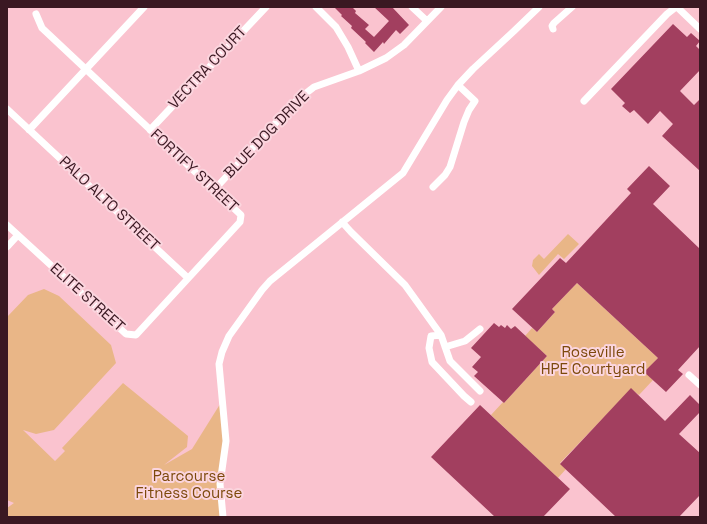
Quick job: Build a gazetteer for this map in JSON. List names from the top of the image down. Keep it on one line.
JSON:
{"streets":{"street":["VECTRA COURT","BLUE DOG DRIVE","FORTIFY STREET","PALO ALTO STREET","ELITE STREET"]},"crossings":[["VECTRA COURT","FORTIFY STREET"],["BLUE DOG DRIVE","FORTIFY STREET"],["FORTIFY STREET","PALO ALTO STREET"],["FORTIFY STREET","ELITE STREET"],["PALO ALTO STREET","ELITE STREET"]],"parks":["Roseville HPE Courtyard","Parcourse Fitness Course"]}
